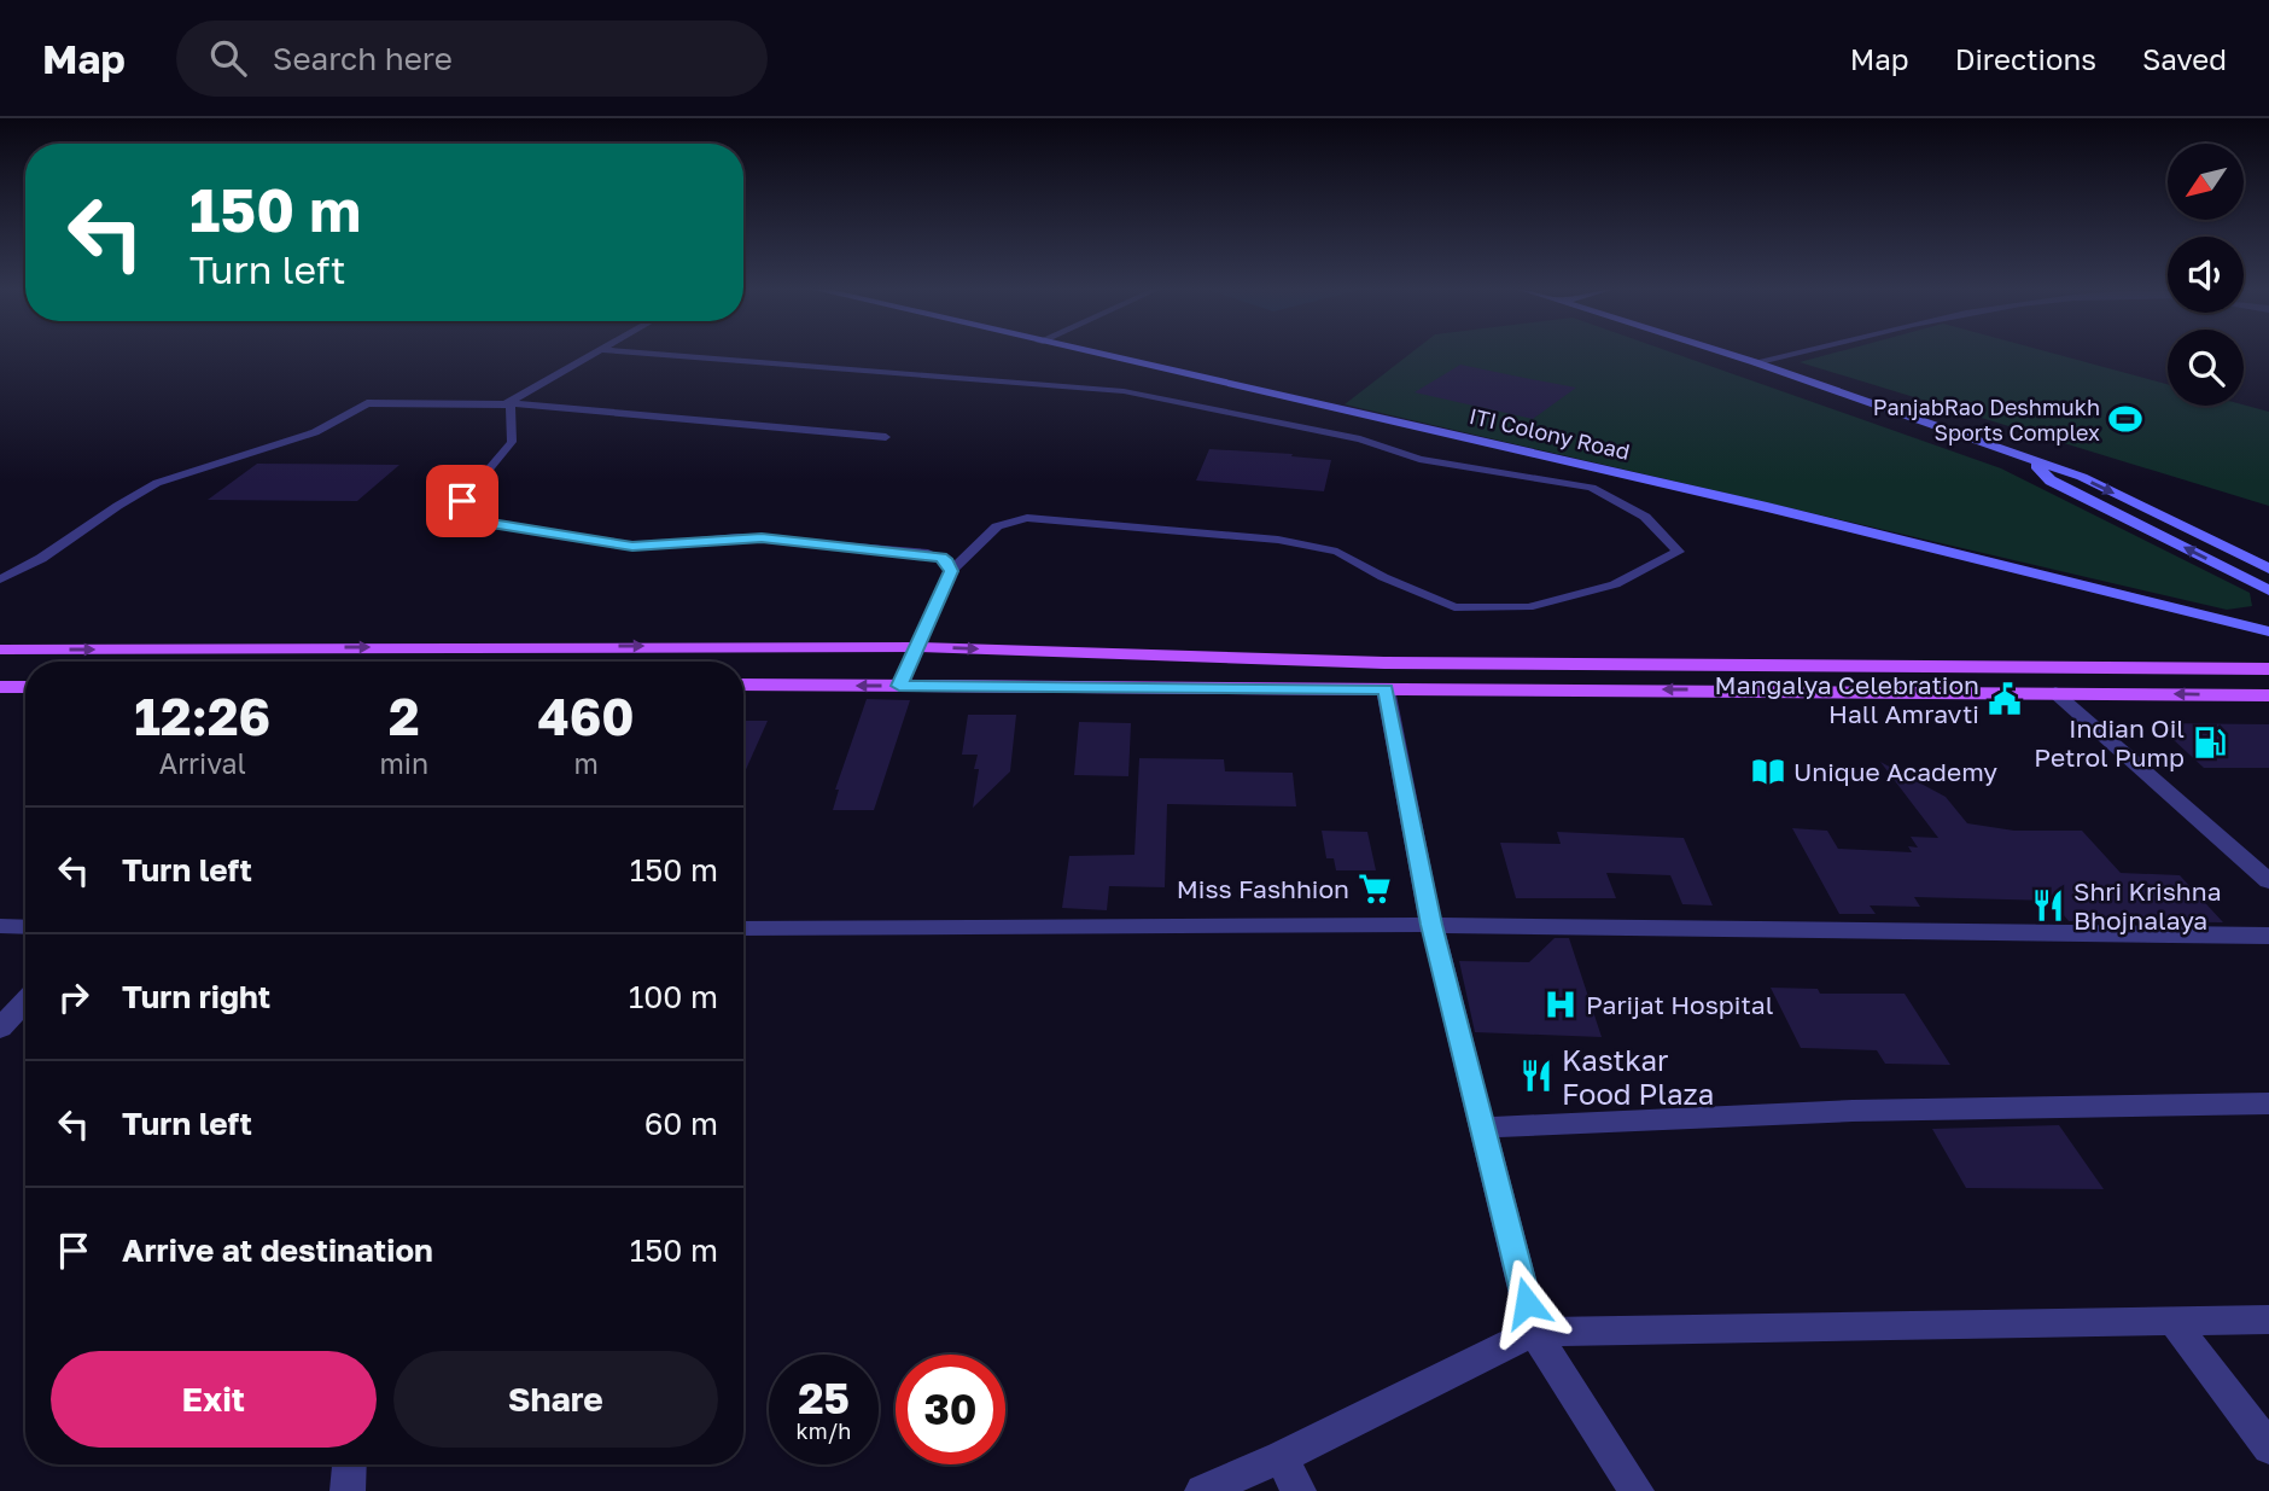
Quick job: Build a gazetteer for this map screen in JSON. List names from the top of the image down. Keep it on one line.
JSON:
{"streets":{"street":["ITI Colony Road"]},"places":{"sports":["PanjabRao Deshmukh Sports Complex"],"public building":["Mangalya Celebration Hall Amravti"],"fuel station":["Indian Oil Petrol Pump"],"library":["Unique Academy"],"supermarket":["Miss Fashhion"],"restaurant":["Shri Krishna Bhojnalaya","Kastkar Food Plaza"],"hospital":["Parijat Hospital"]},"north":"bottom left","page":{"header":"Map","search":"Search here","nav":["Map","Directions","Saved"],"turn":["150 m","Turn left"],"eta":["12:26","Arrival","2","min","460","m"],"list":[{"name":"Turn left","value":"150 m"},{"name":"Turn right","value":"100 m"},{"name":"Turn left","value":"60 m"},{"name":"Arrive at destination","value":"150 m"}],"buttons":["Exit","Share"],"speed":"25 km/h","limit":"30"}}
